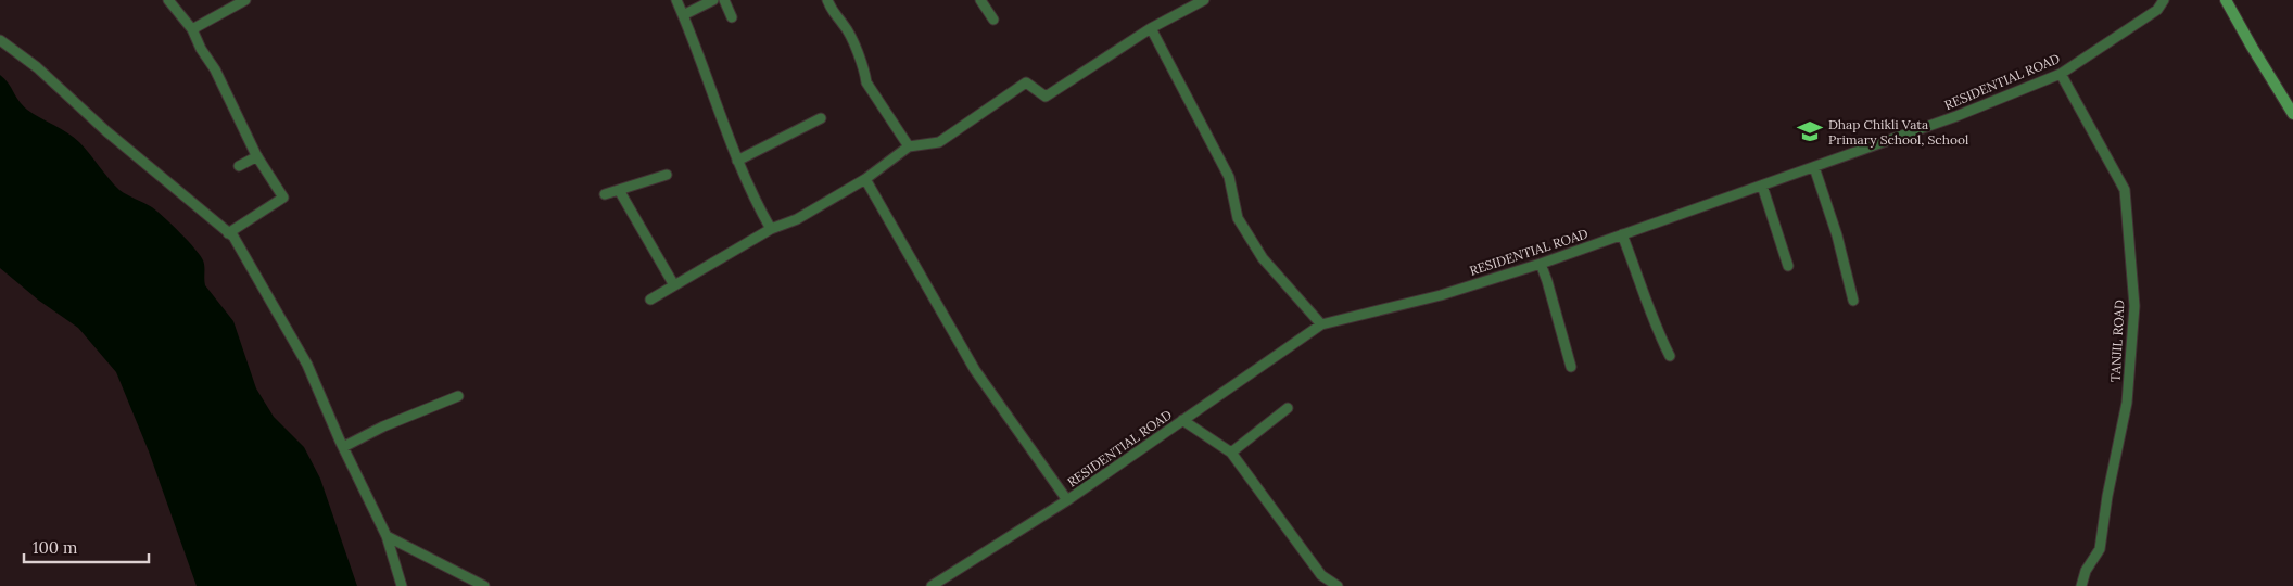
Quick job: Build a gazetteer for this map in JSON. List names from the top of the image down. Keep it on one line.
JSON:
{"streets":{"street":["RESIDENTIAL ROAD","TANJIL ROAD"]},"crossings":[["RESIDENTIAL ROAD","TANJIL ROAD"]],"places":{"school or university":["Dhap Chikli Vata Primary School, School"]},"scale_bar":"100 m"}
